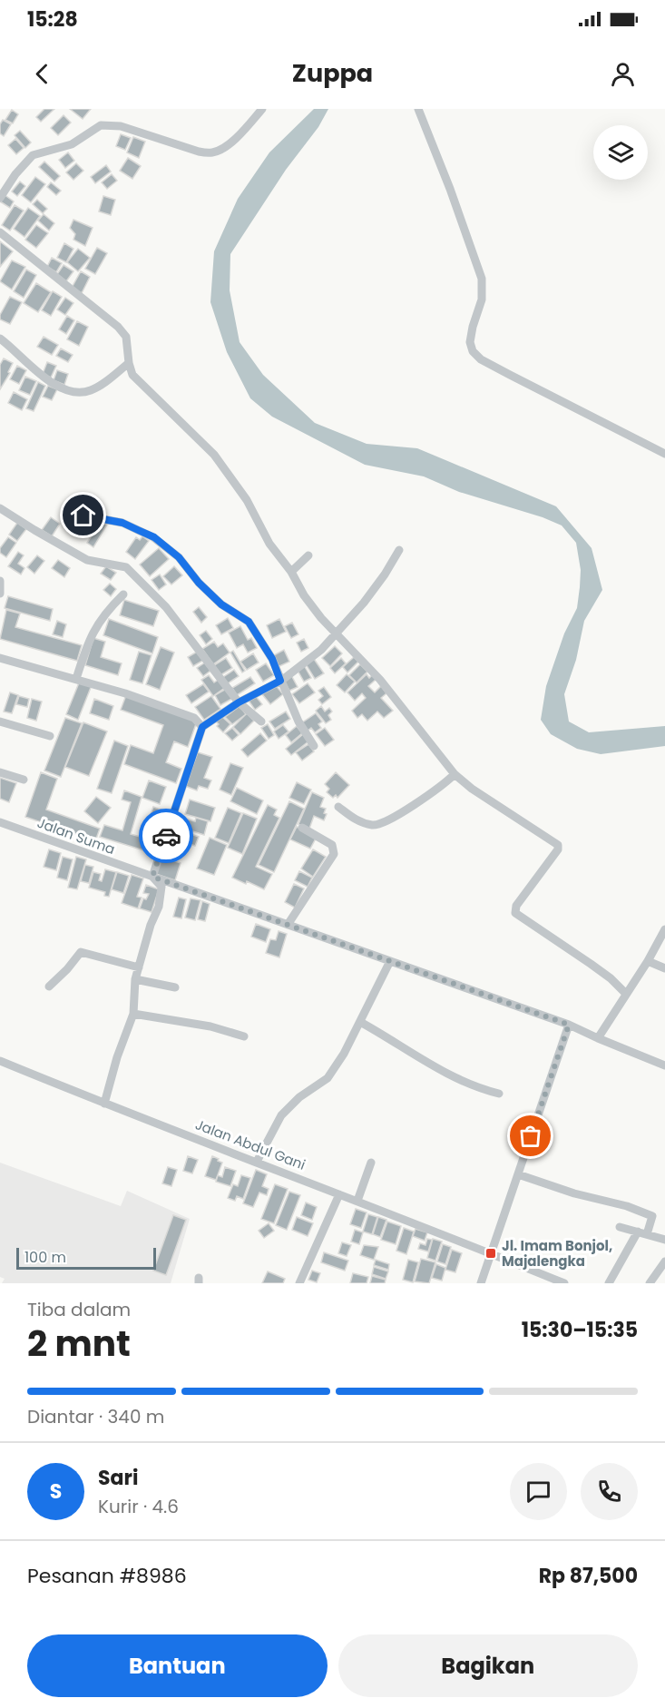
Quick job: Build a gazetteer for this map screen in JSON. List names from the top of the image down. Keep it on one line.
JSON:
{"streets":{"street":["Jalan Suma","Jalan Abdul Gani"]},"places":{"transit":["Jl. Imam Bonjol, Majalengka"]},"scale_bar":"100 m","page":{"status":"15:28","header":"Zuppa","scale":"100 m","heading":["2 mnt","Tiba dalam","15:30–15:35"],"panel":["Sari","Kurir · 4.6","Pesanan #8986","Rp 87,500"],"bar":"Diantar · 340 m","round":"S","buttons":["Bantuan","Bagikan"]}}
